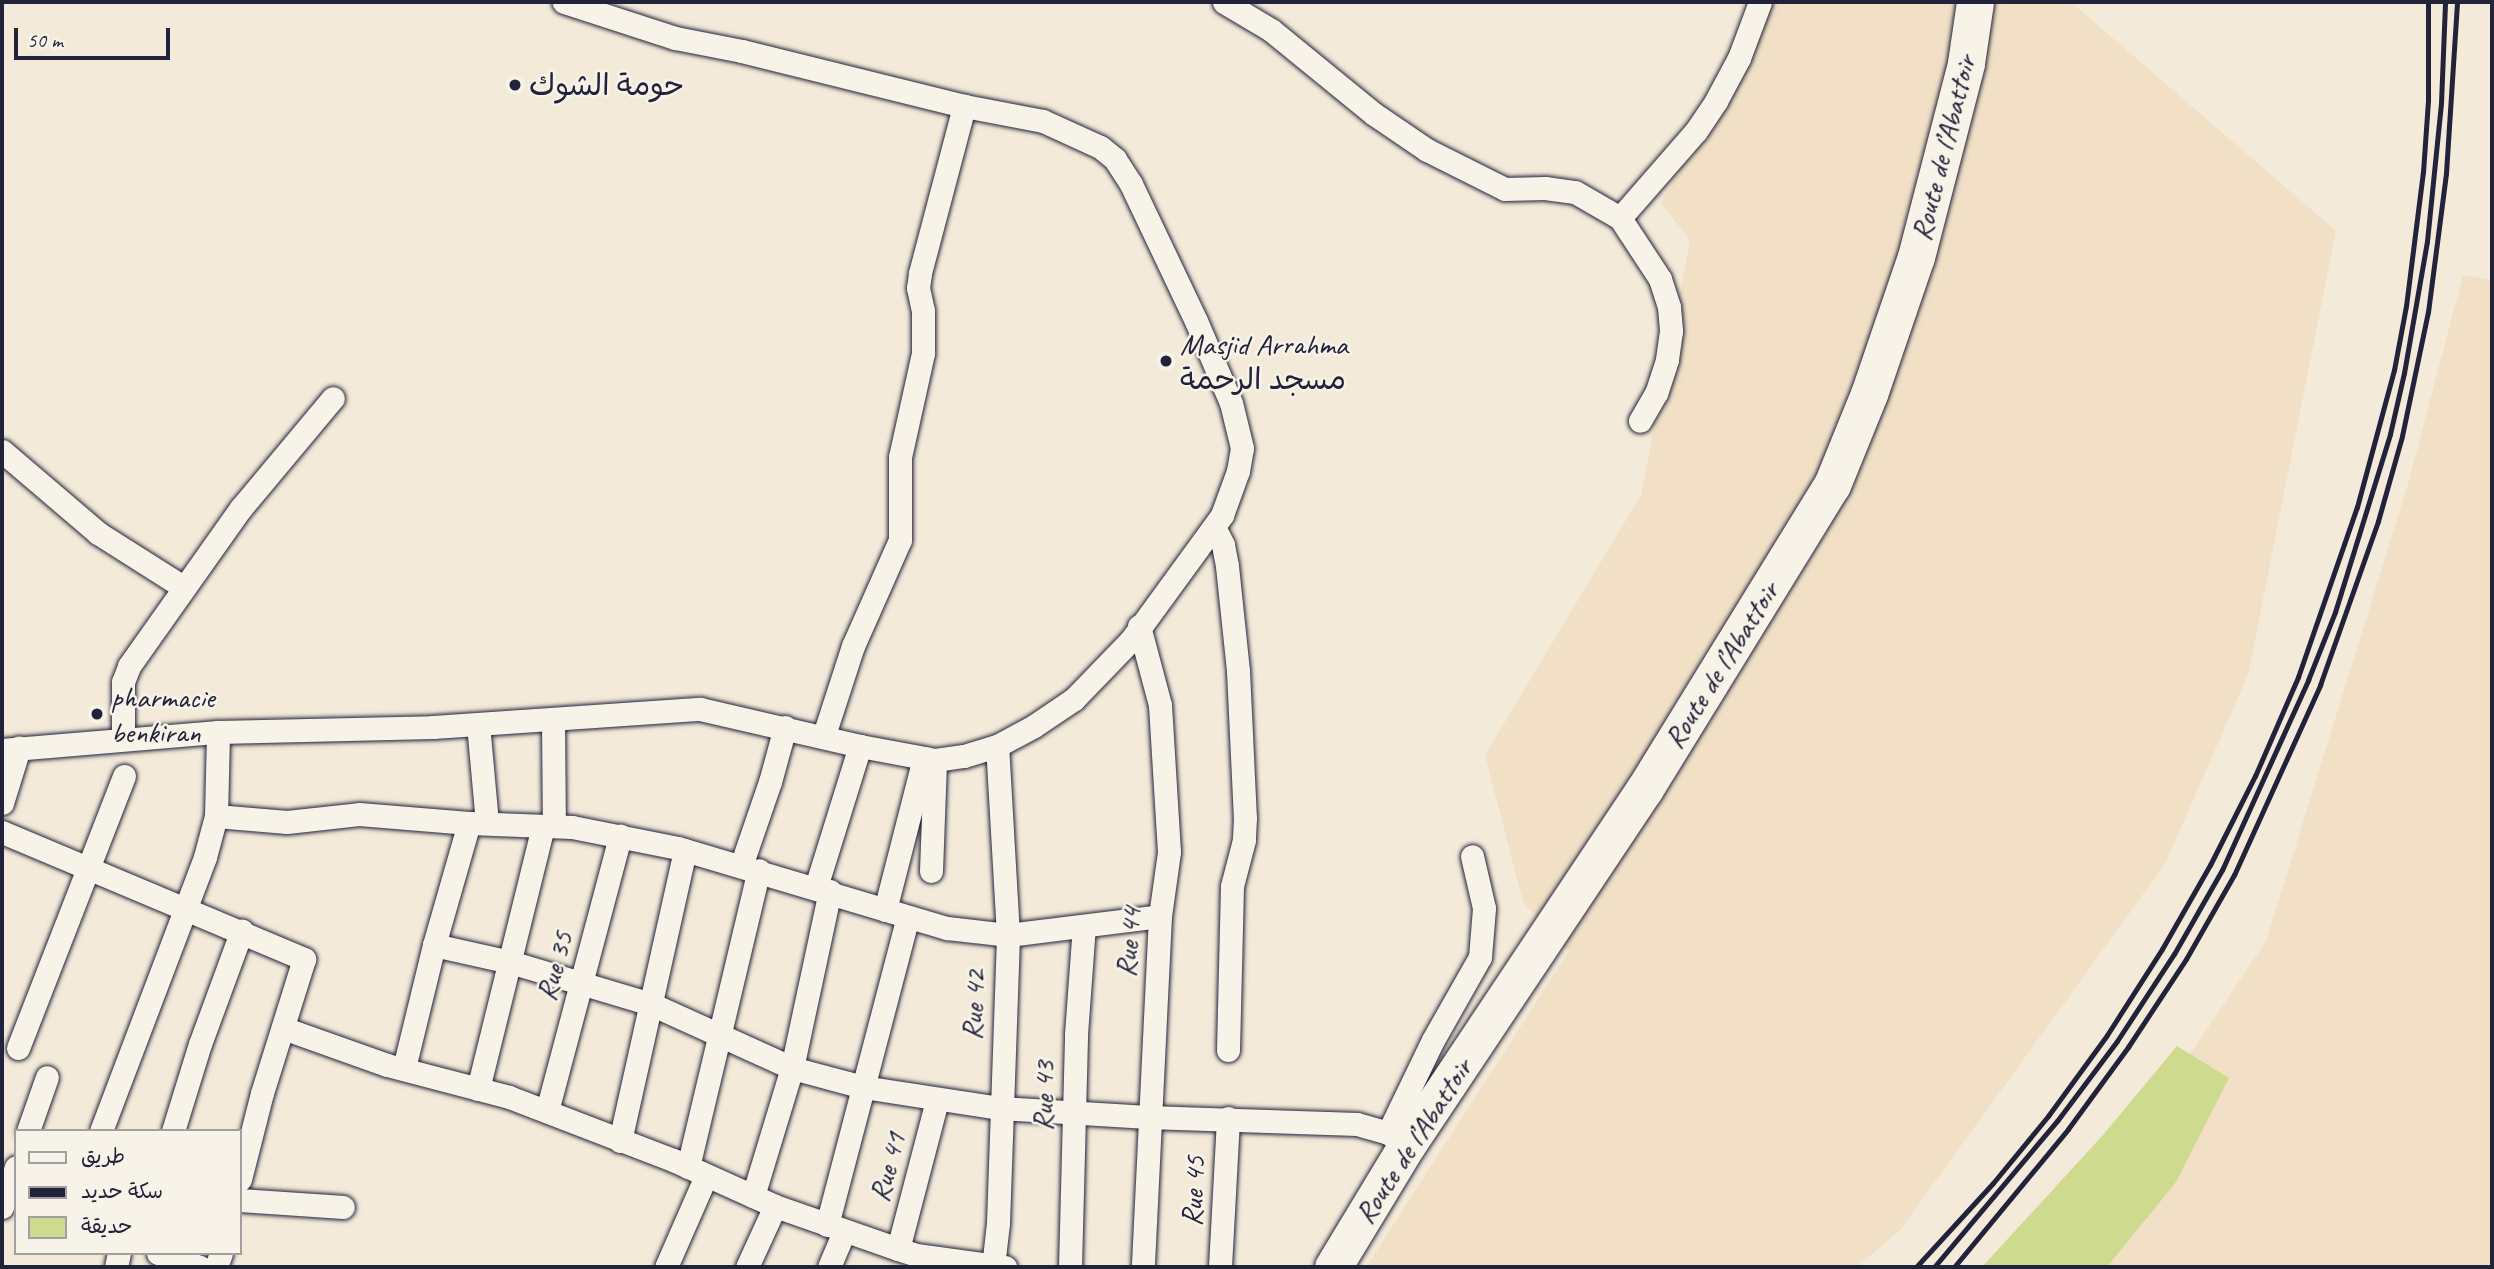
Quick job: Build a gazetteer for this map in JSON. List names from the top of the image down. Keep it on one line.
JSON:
{"streets":{"main road":["Route de l’Abattoir"],"street":["Rue 44","Rue 35","Rue 42","Rue 43","Rue 41","Rue 45"]},"places":["حومة الشوك","Masjid Arrahma مسجد الرحمة","pharmacie benkiran"],"legend":["طريق","سكة حديد","حديقة"],"scale_bar":"50 m"}
